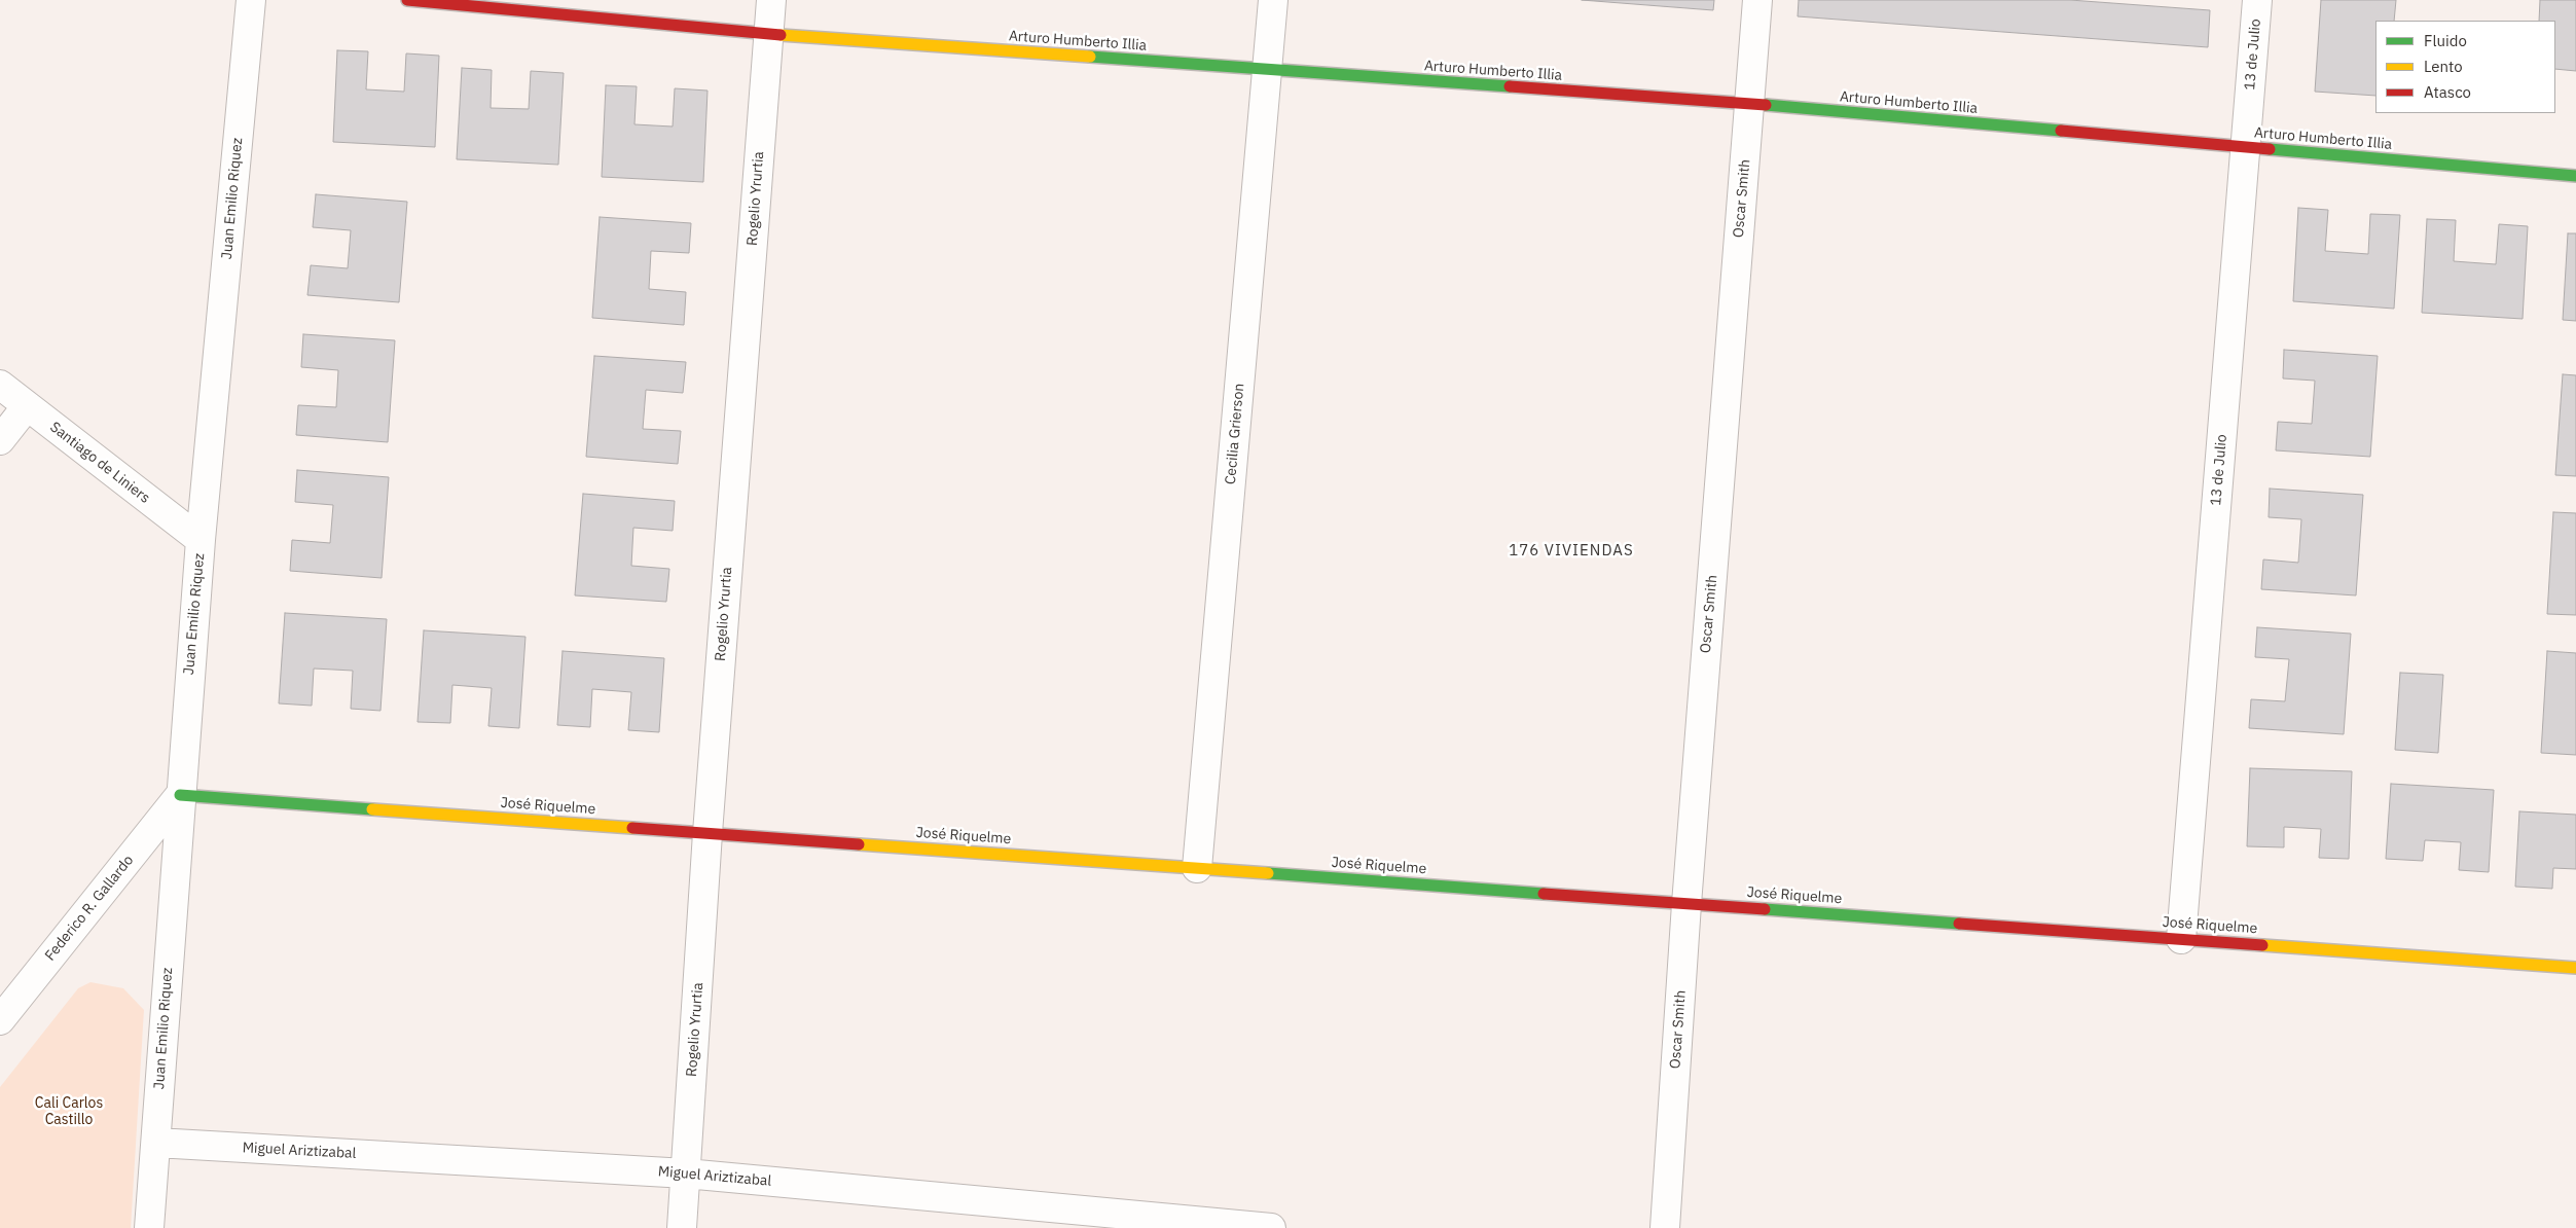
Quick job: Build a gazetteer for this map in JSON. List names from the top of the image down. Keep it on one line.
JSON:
{"streets":{"street":["Arturo Humberto Illia","13 de Julio","Juan Emilio Riquez","Rogelio Yrurtia","Oscar Smith","Cecilia Grierson","Santiago de Liniers","José Riquelme","Federico R. Gallardo","Miguel Ariztizabal"]},"crossings":[["Arturo Humberto Illia","13 de Julio"],["Arturo Humberto Illia","Rogelio Yrurtia"],["Arturo Humberto Illia","Oscar Smith"],["Arturo Humberto Illia","Cecilia Grierson"],["13 de Julio","José Riquelme"],["Juan Emilio Riquez","Santiago de Liniers"],["Juan Emilio Riquez","José Riquelme"],["Juan Emilio Riquez","Federico R. Gallardo"],["Juan Emilio Riquez","Miguel Ariztizabal"],["Rogelio Yrurtia","José Riquelme"],["Rogelio Yrurtia","Miguel Ariztizabal"],["Oscar Smith","José Riquelme"],["Cecilia Grierson","José Riquelme"],["José Riquelme","Federico R. Gallardo"]],"districts":["176 VIVIENDAS"],"parks":["Cali Carlos Castillo"],"legend":["Fluido","Lento","Atasco"]}
